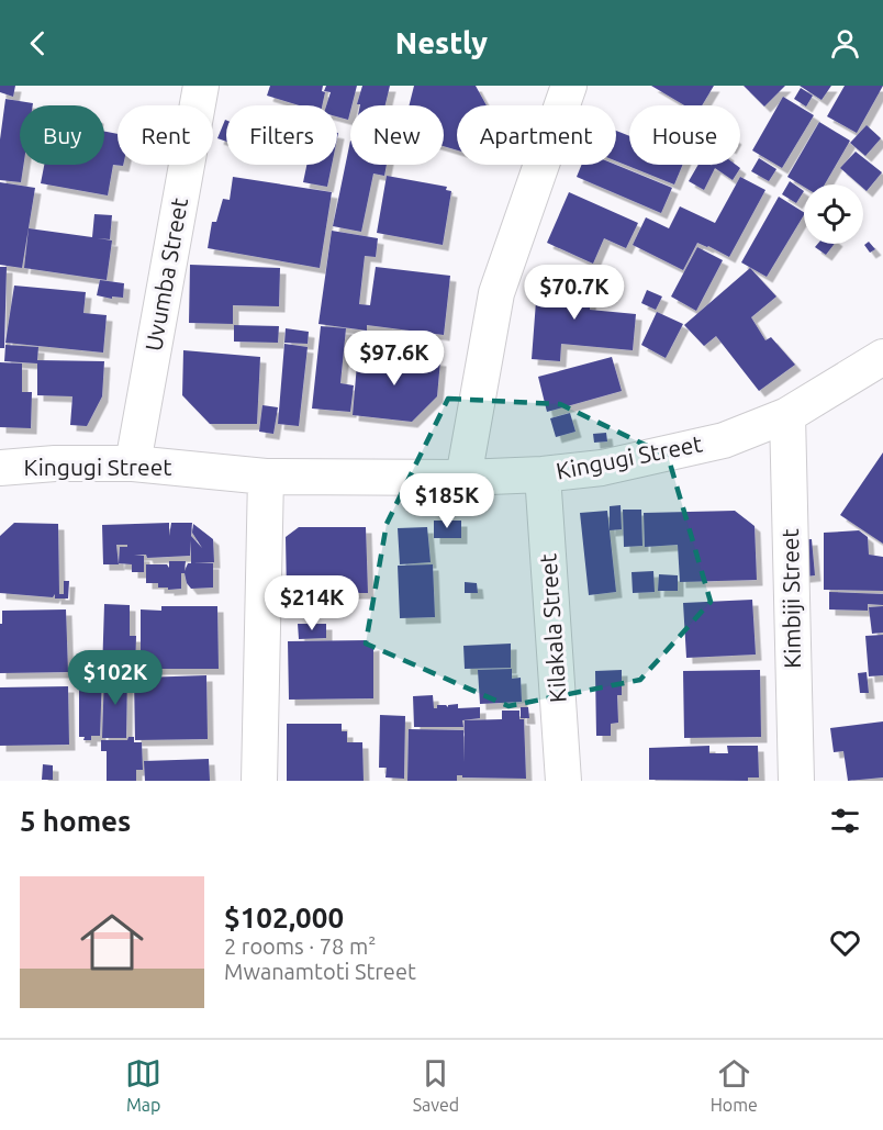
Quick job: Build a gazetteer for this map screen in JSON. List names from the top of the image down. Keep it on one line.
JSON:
{"streets":{"street":["Uvumba Street","Kingugi Street","Kimbiji Street","Kilakala Street"]},"crossings":[["Uvumba Street","Kingugi Street"],["Kingugi Street","Kimbiji Street"],["Kingugi Street","Kilakala Street"]],"page":{"header":"Nestly","chip":["Buy","Rent","Filters","New","Apartment","House"],"price":["$70.7K","$97.6K","$185K","$214K","$102K"],"heading":"5 homes","list":[{"name":"$102,000","note":"2 rooms · 78 m² · Mwanamtoti Street"}],"tabs":["Map","Saved","Home"]}}
